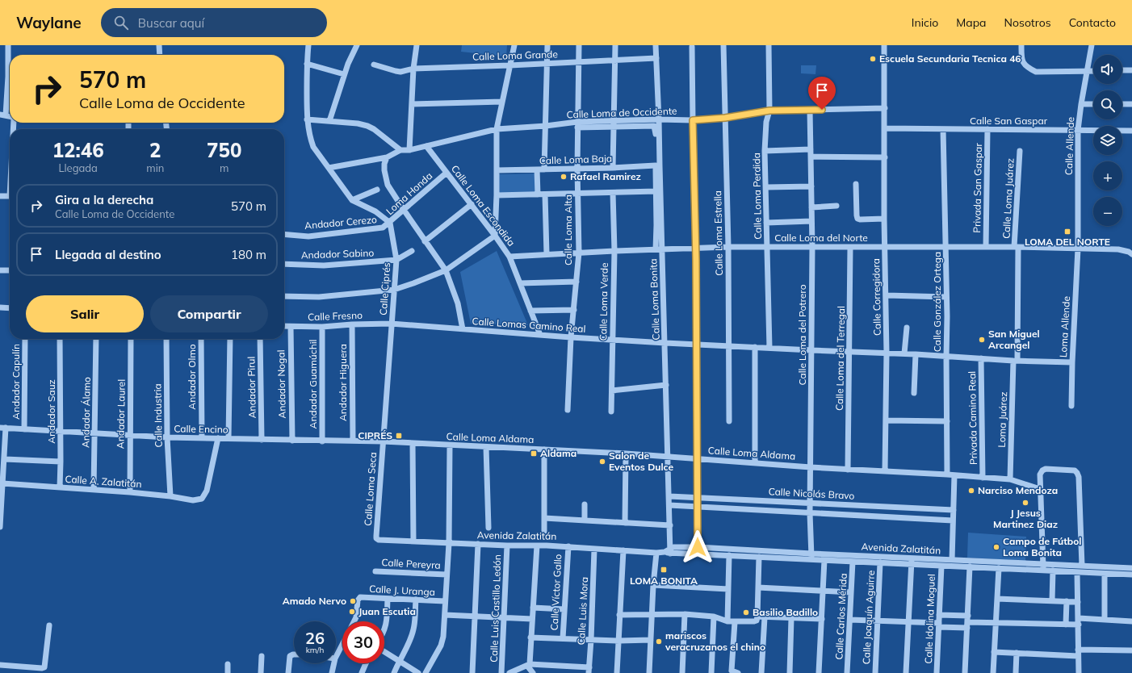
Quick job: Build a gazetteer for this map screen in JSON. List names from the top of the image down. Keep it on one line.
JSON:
{"streets":{"street":["Calle Loma Grande","Calle Loma de Occidente","Calle San Gaspar","Calle Allende","Calle Loma Baja","Privada San Gaspar","Loma Honda","Calle Loma Perdida","Calle Loma Juárez","Calle Loma Escondida","Andador Cerezo","Calle Loma Alta","Calle Loma Estrella","Calle Loma del Norte","Andador Sabino","Calle Ciprés","Calle Corregidora","Calle Loma Bonita","Calle Loma Verde","Calle González Ortega","Calle Fresno","Calle Lomas Camino Real","Loma Allende","Calle Loma del Potrero","Calle Loma del Terregal","Andador Olmo","Andador Capulín","Andador Higuera","Andador Nogal","Andador Guamúchil","Andador Pirul","Andador Sauz","Andador Álamo","Andador Laurel","Calle Industria","Privada Camino Real","Loma Juárez","Calle Encino","Calle Loma Aldama","Calle A. Zalatitán","Calle Loma Seca","Calle Nicolás Bravo","Avenida Zalatitán","Calle Pereyra","Calle J. Uranga","Calle Víctor Gallo","Calle Luis Castillo Ledón","Calle Luis Mora","Calle Carlos Mérida","Calle Joaquín Aguirre","Calle Idolina Moguel"]},"crossings":[["Calle Loma Grande","Calle Loma Alta"],["Calle Loma Grande","Calle Loma Bonita"],["Calle Loma de Occidente","Calle Loma Perdida"],["Calle Loma de Occidente","Calle Loma Escondida"],["Calle Loma de Occidente","Calle Loma Alta"],["Calle Loma de Occidente","Calle Loma Estrella"],["Calle Loma de Occidente","Calle Corregidora"],["Calle Loma de Occidente","Calle Loma Bonita"],["Calle Loma de Occidente","Calle Loma del Potrero"],["Calle San Gaspar","Calle Allende"],["Calle San Gaspar","Privada San Gaspar"],["Calle San Gaspar","Calle Corregidora"],["Calle San Gaspar","Calle González Ortega"],["Calle Allende","Calle Loma del Norte"],["Calle Allende","Loma Allende"],["Calle Loma Baja","Calle Loma Alta"],["Privada San Gaspar","Calle Loma del Norte"],["Loma Honda","Calle Loma Escondida"],["Loma Honda","Andador Cerezo"],["Loma Honda","Calle Ciprés"],["Calle Loma Perdida","Calle Loma del Norte"],["Calle Loma Perdida","Calle Lomas Camino Real"],["Calle Loma Juárez","Calle Loma del Norte"],["Calle Loma Juárez","Calle Lomas Camino Real"],["Calle Loma Juárez","Loma Juárez"],["Calle Loma Escondida","Calle Loma del Norte"],["Calle Loma Escondida","Calle Lomas Camino Real"],["Calle Loma Alta","Calle Loma del Norte"],["Calle Loma Alta","Calle Lomas Camino Real"],["Calle Loma Estrella","Calle Loma del Norte"],["Calle Loma Estrella","Calle Lomas Camino Real"],["Calle Loma del Norte","Calle Corregidora"],["Calle Loma del Norte","Calle Loma Bonita"],["Calle Loma del Norte","Calle Loma Verde"],["Calle Loma del Norte","Calle González Ortega"],["Calle Loma del Norte","Loma Allende"],["Calle Loma del Norte","Calle Loma del Potrero"],["Calle Loma del Norte","Calle Loma del Terregal"],["Andador Sabino","Calle Ciprés"],["Calle Ciprés","Calle Fresno"],["Calle Ciprés","Calle Lomas Camino Real"],["Calle Ciprés","Calle Encino"],["Calle Ciprés","Calle Loma Aldama"],["Calle Ciprés","Calle Loma Seca"],["Calle Corregidora","Calle Lomas Camino Real"],["Calle Corregidora","Calle Loma Aldama"],["Calle Loma Bonita","Calle Lomas Camino Real"],["Calle Loma Bonita","Calle Loma Aldama"],["Calle Loma Bonita","Calle Nicolás Bravo"],["Calle Loma Bonita","Avenida Zalatitán"],["Calle Loma Verde","Calle Lomas Camino Real"],["Calle González Ortega","Calle Lomas Camino Real"],["Calle González Ortega","Calle Loma Aldama"],["Calle Fresno","Calle Lomas Camino Real"],["Calle Fresno","Andador Higuera"],["Calle Fresno","Andador Nogal"],["Calle Fresno","Andador Guamúchil"],["Calle Lomas Camino Real","Loma Allende"],["Calle Lomas Camino Real","Calle Loma del Potrero"],["Calle Lomas Camino Real","Calle Loma del Terregal"],["Calle Lomas Camino Real","Privada Camino Real"],["Calle Lomas Camino Real","Loma Juárez"],["Calle Loma del Potrero","Calle Loma Aldama"],["Calle Loma del Potrero","Calle Nicolás Bravo"],["Calle Loma del Potrero","Avenida Zalatitán"],["Calle Loma del Terregal","Calle Loma Aldama"],["Andador Olmo","Calle Encino"],["Andador Capulín","Calle Encino"],["Andador Higuera","Calle Encino"],["Andador Nogal","Calle Encino"],["Andador Guamúchil","Calle Encino"],["Andador Pirul","Calle Encino"],["Andador Sauz","Calle Encino"],["Andador Sauz","Calle A. Zalatitán"],["Andador Álamo","Calle Encino"],["Andador Álamo","Calle A. Zalatitán"],["Andador Laurel","Calle Encino"],["Andador Laurel","Calle A. Zalatitán"],["Calle Industria","Calle Encino"],["Calle Industria","Calle A. Zalatitán"],["Privada Camino Real","Calle Loma Aldama"],["Loma Juárez","Calle Loma Aldama"],["Calle Encino","Calle Loma Aldama"],["Calle Encino","Calle A. Zalatitán"],["Calle Encino","Calle Loma Seca"],["Calle Loma Aldama","Calle Loma Seca"],["Calle Loma Seca","Avenida Zalatitán"],["Avenida Zalatitán","Calle Víctor Gallo"],["Avenida Zalatitán","Calle Luis Castillo Ledón"],["Avenida Zalatitán","Calle Luis Mora"],["Avenida Zalatitán","Calle Carlos Mérida"],["Avenida Zalatitán","Calle Joaquín Aguirre"],["Avenida Zalatitán","Calle Idolina Moguel"]],"places":{"other":["Escuela Secundaria Tecnica 46","Rafael Ramirez","San Miguel Arcangel","Salon de Eventos Dulce","Narciso Mendoza","J Jesus Martinez Diaz","Campo de Fútbol Loma Bonita","Amado Nervo","Juan Escutia","Basilio Badillo","mariscos veracruzanos el chino"],"transit":["LOMA DEL NORTE","CIPRÉS","Aldama","LOMA BONITA"]},"page":{"header":"Waylane","search":"Buscar aquí","nav":["Inicio","Mapa","Nosotros","Contacto"],"map_buttons":["+","−"],"turn":["570 m","Calle Loma de Occidente"],"eta":["12:46","Llegada","2","min","750","m"],"list":[{"name":"Gira a la derecha","note":"Calle Loma de Occidente","value":"570 m"},{"name":"Llegada al destino","value":"180 m"}],"buttons":["Salir","Compartir"],"speed":"26 km/h","limit":"30"}}
